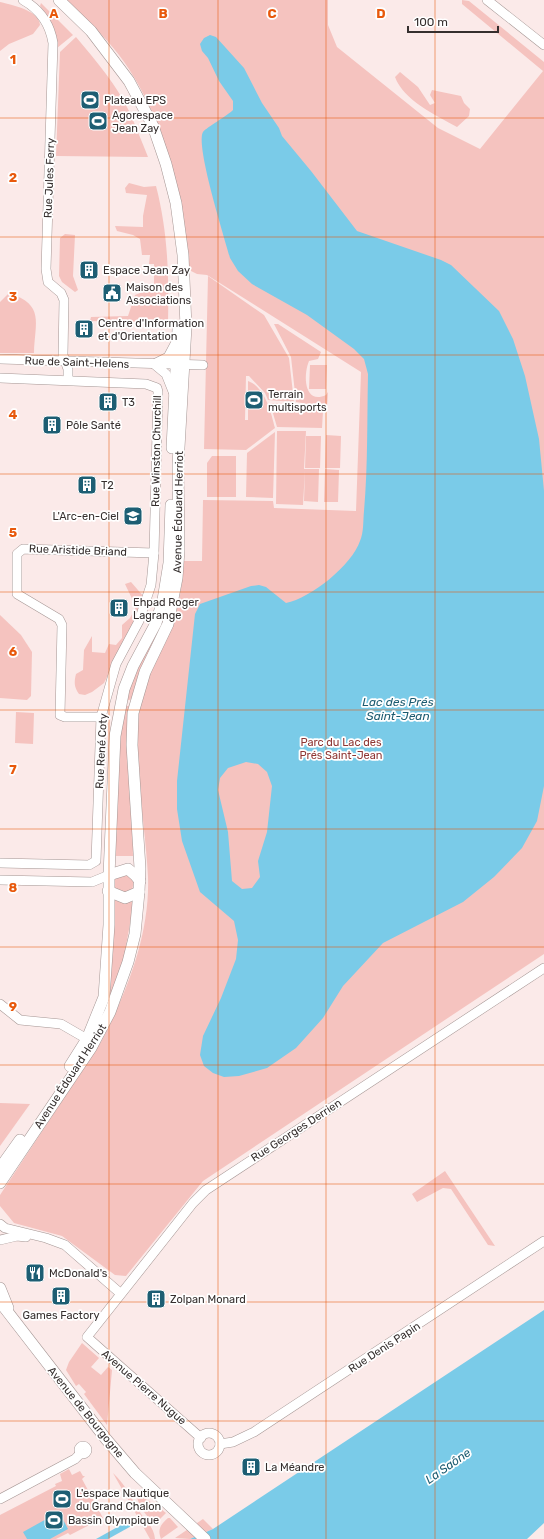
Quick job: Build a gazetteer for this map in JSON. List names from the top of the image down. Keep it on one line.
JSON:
{"streets":{"main road":["Avenue Édouard Herriot","Avenue de Bourgogne"],"street":["Rue Jules Ferry","Rue de Saint-Helens","Rue Winston Churchill","Rue Aristide Briand","Rue René Coty","Rue Georges Derrien","Rue Denis Papin","Avenue Pierre Nugue"]},"crossings":[["Rue Jules Ferry","Rue de Saint-Helens"],["Rue Jules Ferry","Rue Winston Churchill"],["Rue de Saint-Helens","Avenue Édouard Herriot"],["Rue Winston Churchill","Rue Aristide Briand"],["Rue Winston Churchill","Rue René Coty"],["Rue Aristide Briand","Rue René Coty"],["Rue Georges Derrien","Avenue Pierre Nugue"],["Rue Denis Papin","Avenue Pierre Nugue"]],"water":["Lac des Prés Saint-Jean","La Saône"],"parks":["Parc du Lac des Prés Saint-Jean"],"places":{"sports":["Plateau EPS","Agorespace Jean Zay","Terrain multisports","L'espace Nautique du Grand Chalon","Bassin Olympique"],"building":["Espace Jean Zay","Centre d'Information et d'Orientation","T3","Pôle Santé","T2","Ehpad Roger Lagrange","Games Factory","Zolpan Monard","La Méandre"],"public building":["Maison des Associations"],"school or university":["L'Arc-en-Ciel"],"restaurant":["McDonald's"]},"scale_bar":"100 m","grid":{"columns":["A","B","C","D"],"rows":["1","2","3","4","5","6","7","8","9"]}}
